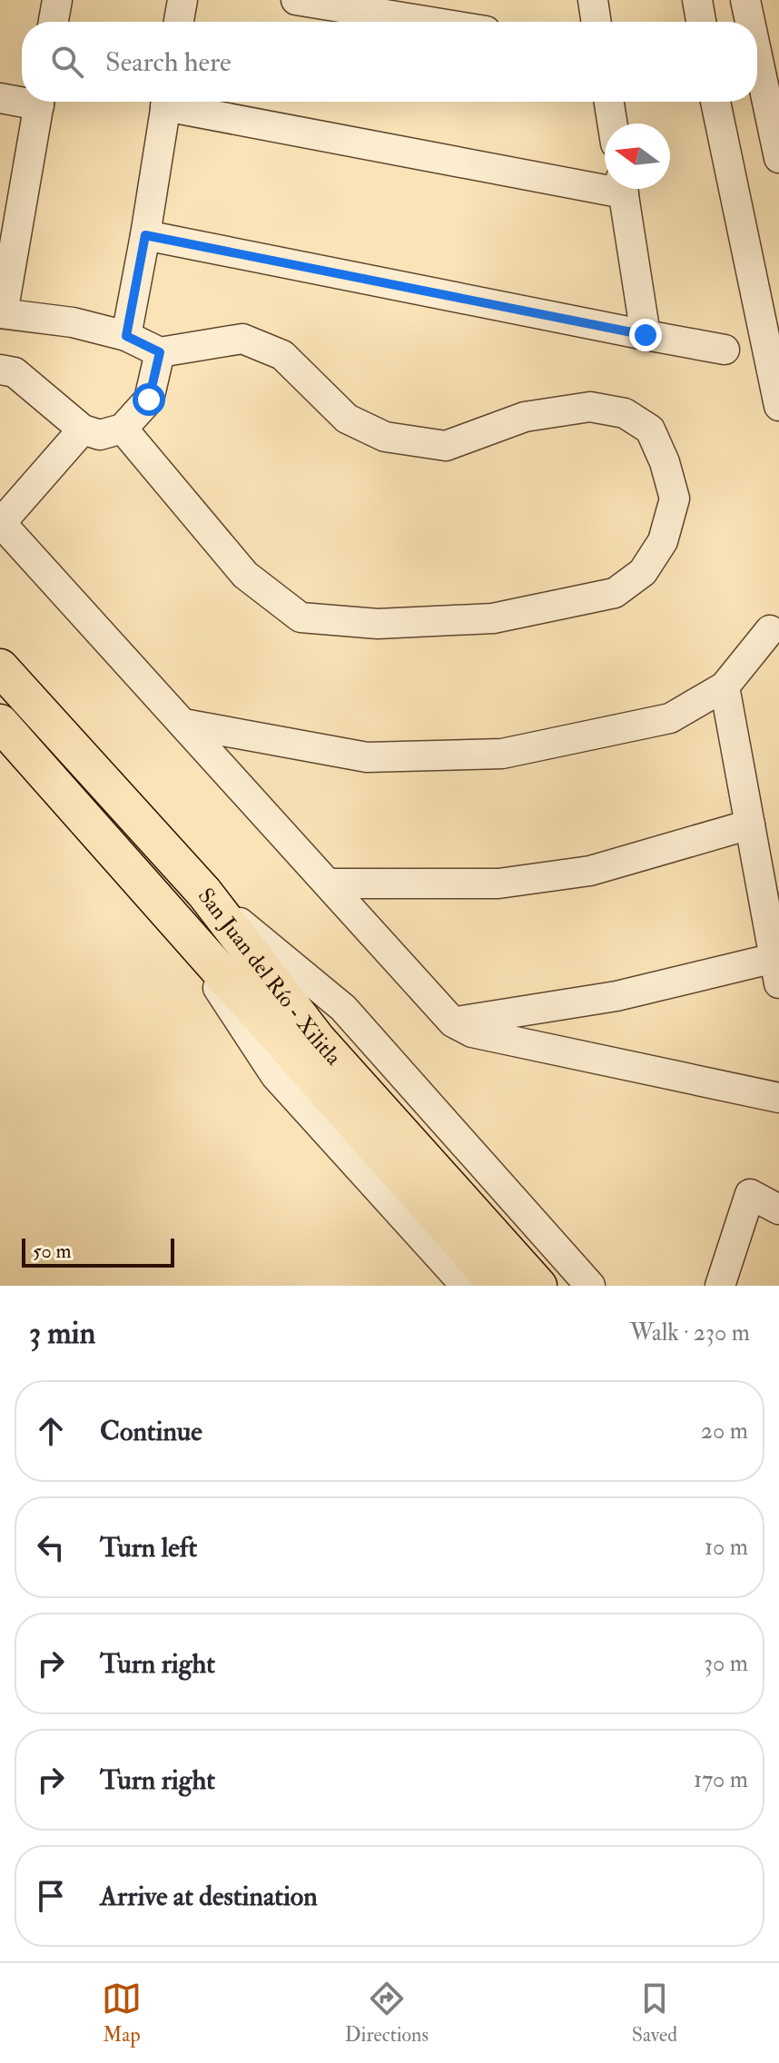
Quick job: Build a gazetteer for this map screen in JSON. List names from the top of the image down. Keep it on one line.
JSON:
{"streets":{"main road":["San Juan del Río - Xilitla"]},"scale_bar":"50 m","north":"left","page":{"search":"Search here","scale":"50 m","heading":["3 min","Walk · 230 m"],"list":[["Continue","20 m"],["Turn left","10 m"],["Turn right","30 m"],["Turn right","170 m"],"Arrive at destination"],"nav":["Map","Directions","Saved"]}}
